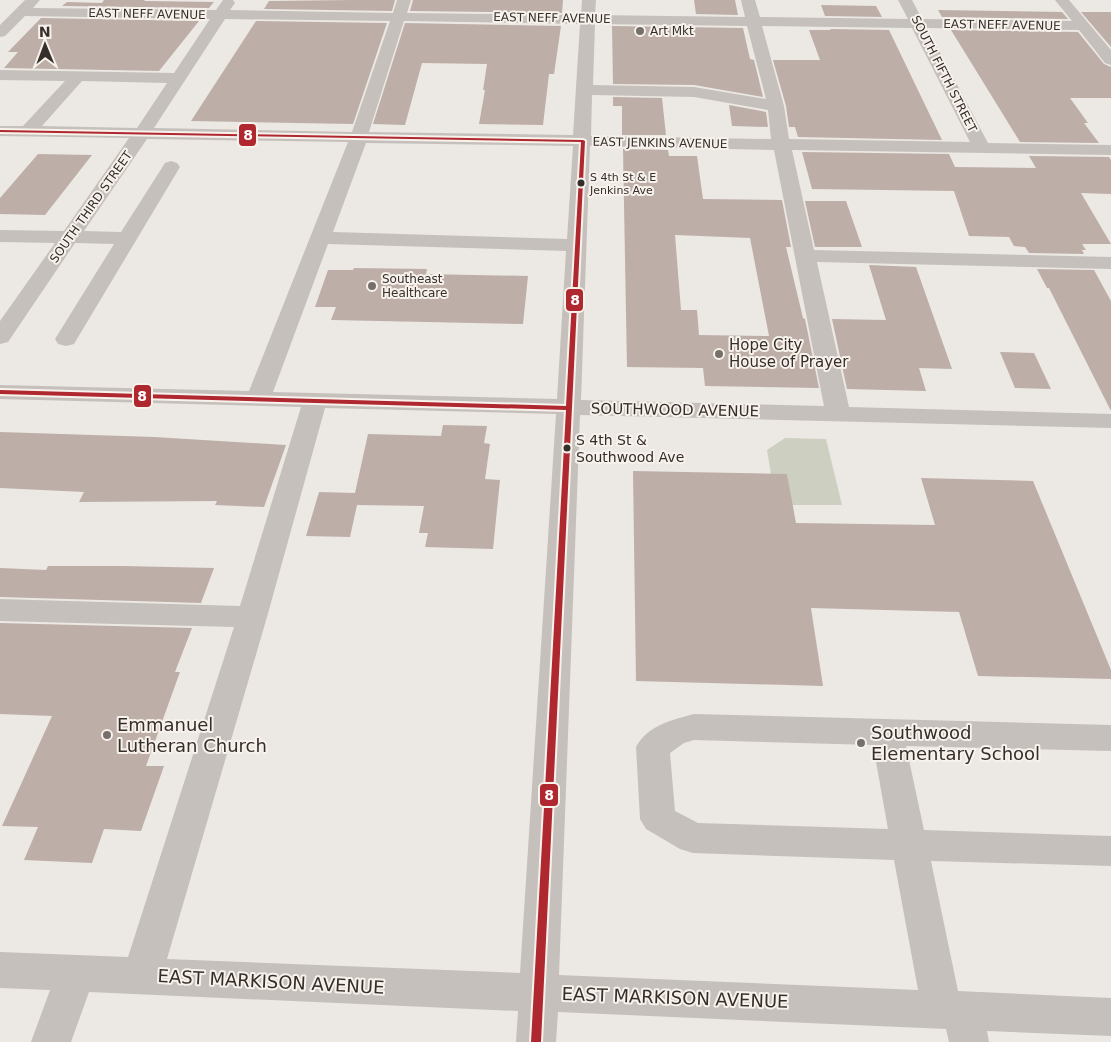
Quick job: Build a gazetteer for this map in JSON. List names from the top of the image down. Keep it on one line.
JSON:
{"streets":{"street":["EAST NEFF AVENUE","SOUTH FIFTH STREET","EAST JENKINS AVENUE","SOUTH THIRD STREET","SOUTHWOOD AVENUE","EAST MARKISON AVENUE"]},"crossings":[["EAST NEFF AVENUE","SOUTH FIFTH STREET"],["EAST NEFF AVENUE","SOUTH THIRD STREET"],["SOUTH FIFTH STREET","EAST JENKINS AVENUE"],["EAST JENKINS AVENUE","SOUTH THIRD STREET"]],"places":["Art Mkt","S 4th St & E Jenkins Ave","Southeast Healthcare","Hope City House of Prayer","S 4th St & Southwood Ave","Emmanuel Lutheran Church","Southwood Elementary School"],"lines":["transit line 8"],"north":"top"}
